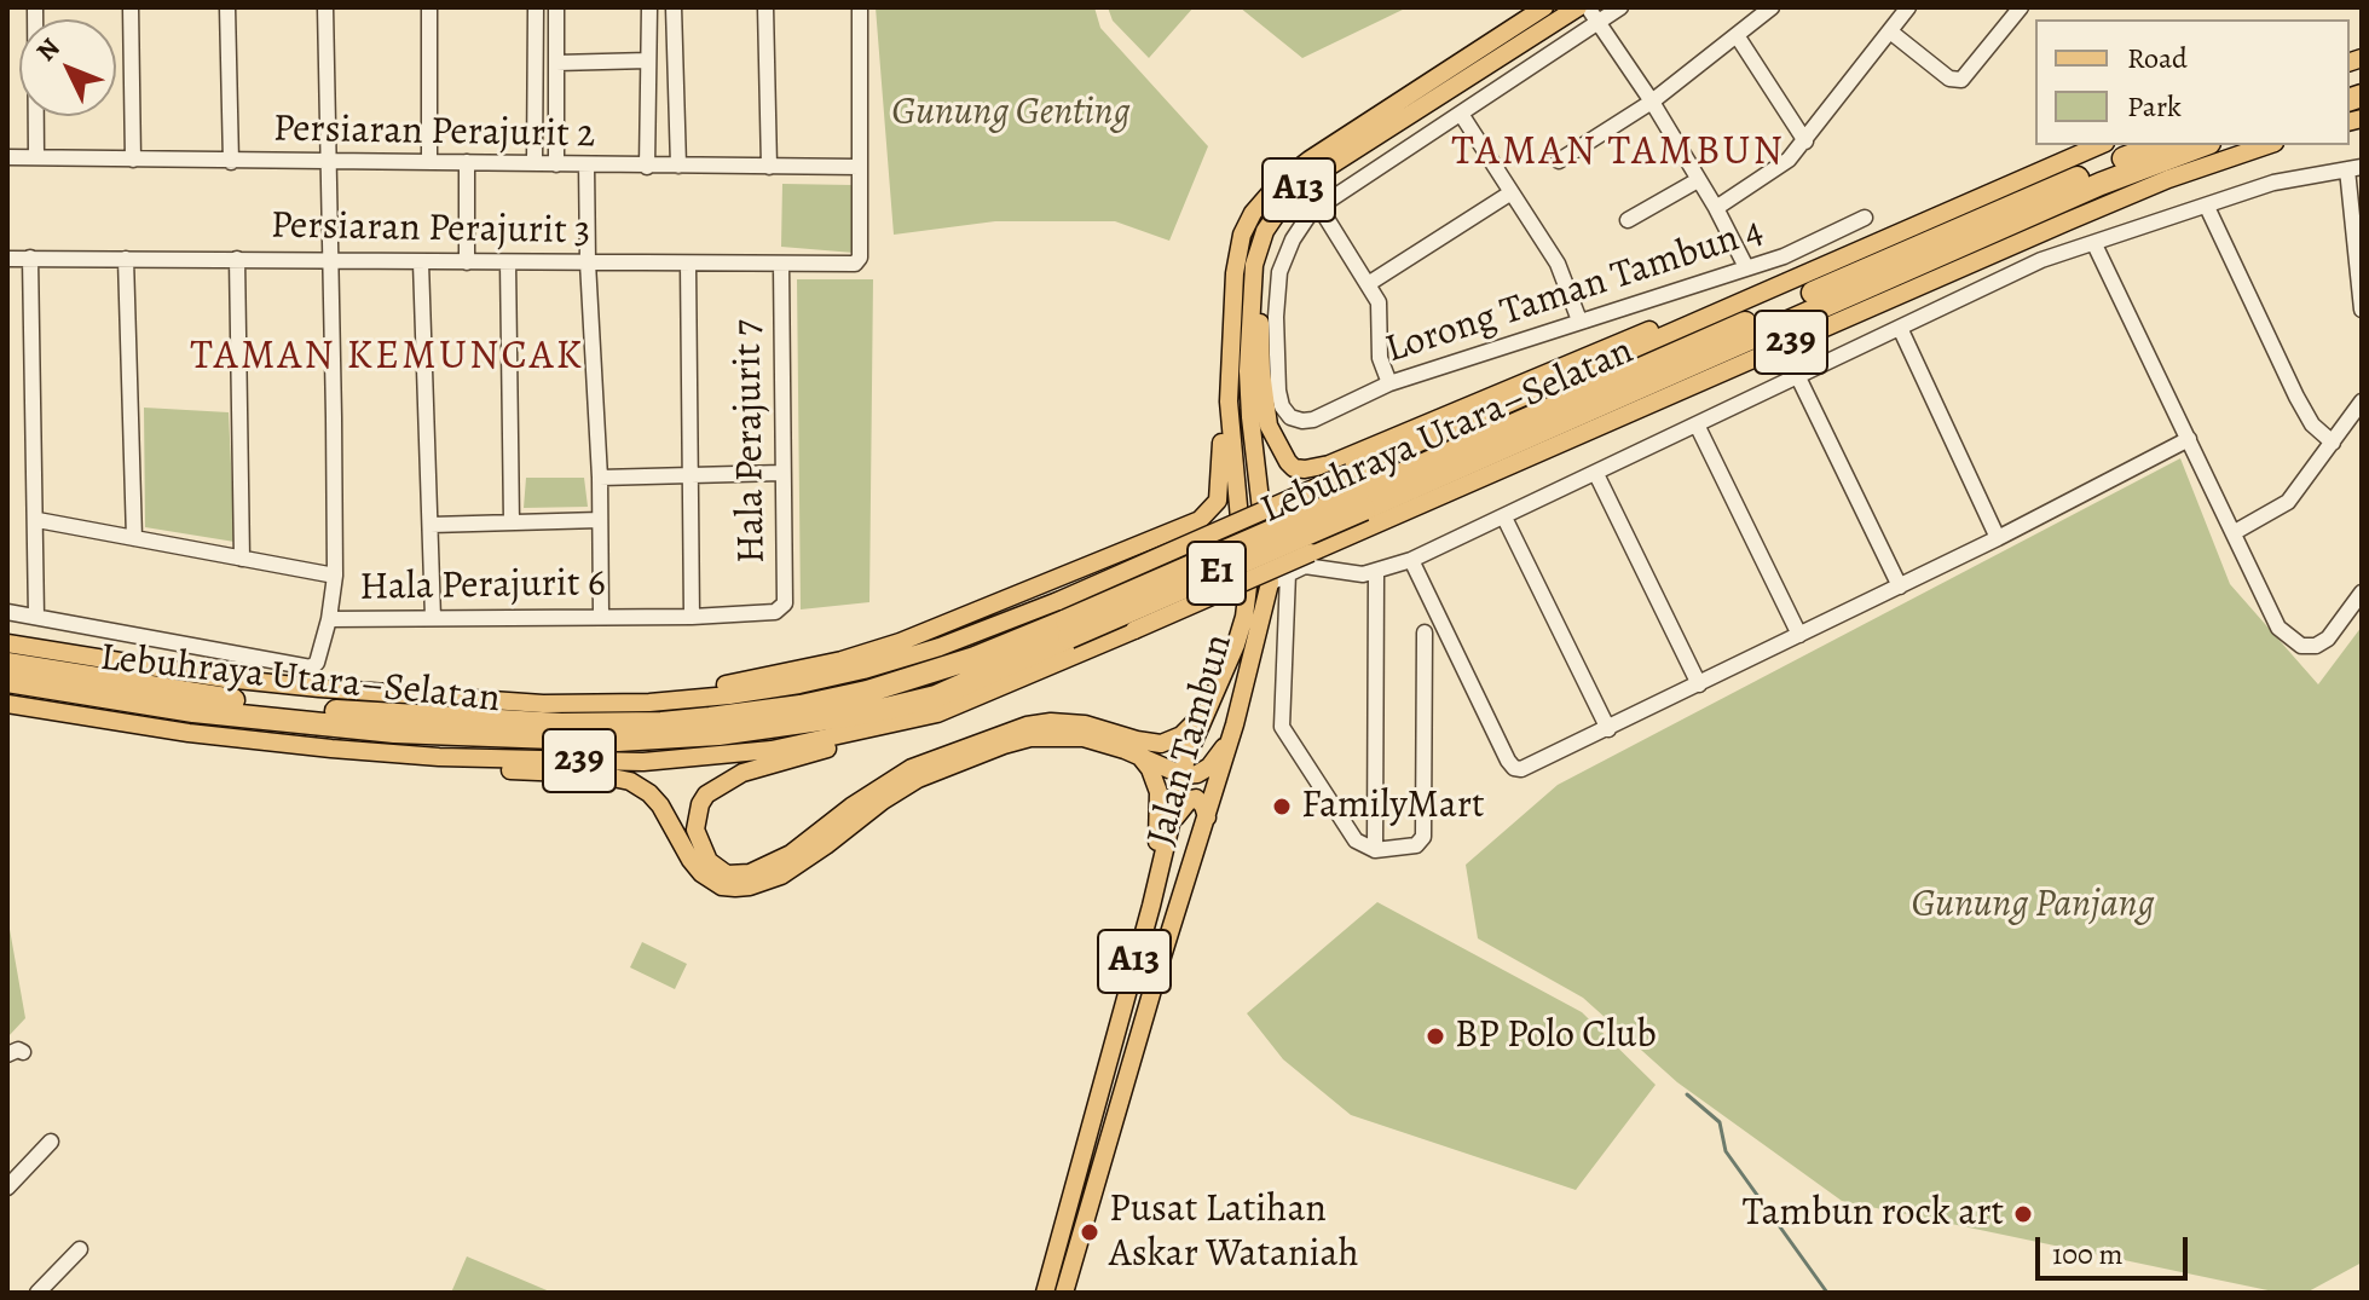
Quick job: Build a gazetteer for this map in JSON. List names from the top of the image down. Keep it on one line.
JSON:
{"streets":{"highway":["Lebuhraya Utara–Selatan","E1"],"main road":["A13","239","Jalan Tambun"],"street":["Persiaran Perajurit 2","Persiaran Perajurit 3","Lorong Taman Tambun 4","Hala Perajurit 7","Hala Perajurit 6"]},"crossings":[["Persiaran Perajurit 2","Persiaran Perajurit 3"],["Persiaran Perajurit 3","Hala Perajurit 7"],["Hala Perajurit 7","Hala Perajurit 6"]],"districts":["TAMAN TAMBUN","TAMAN KEMUNCAK"],"parks":["Gunung Genting","Gunung Panjang"],"places":["FamilyMart","BP Polo Club","Tambun rock art","Pusat Latihan Askar Wataniah"],"legend":["Road","Park"],"scale_bar":"100 m","north":"top left"}
